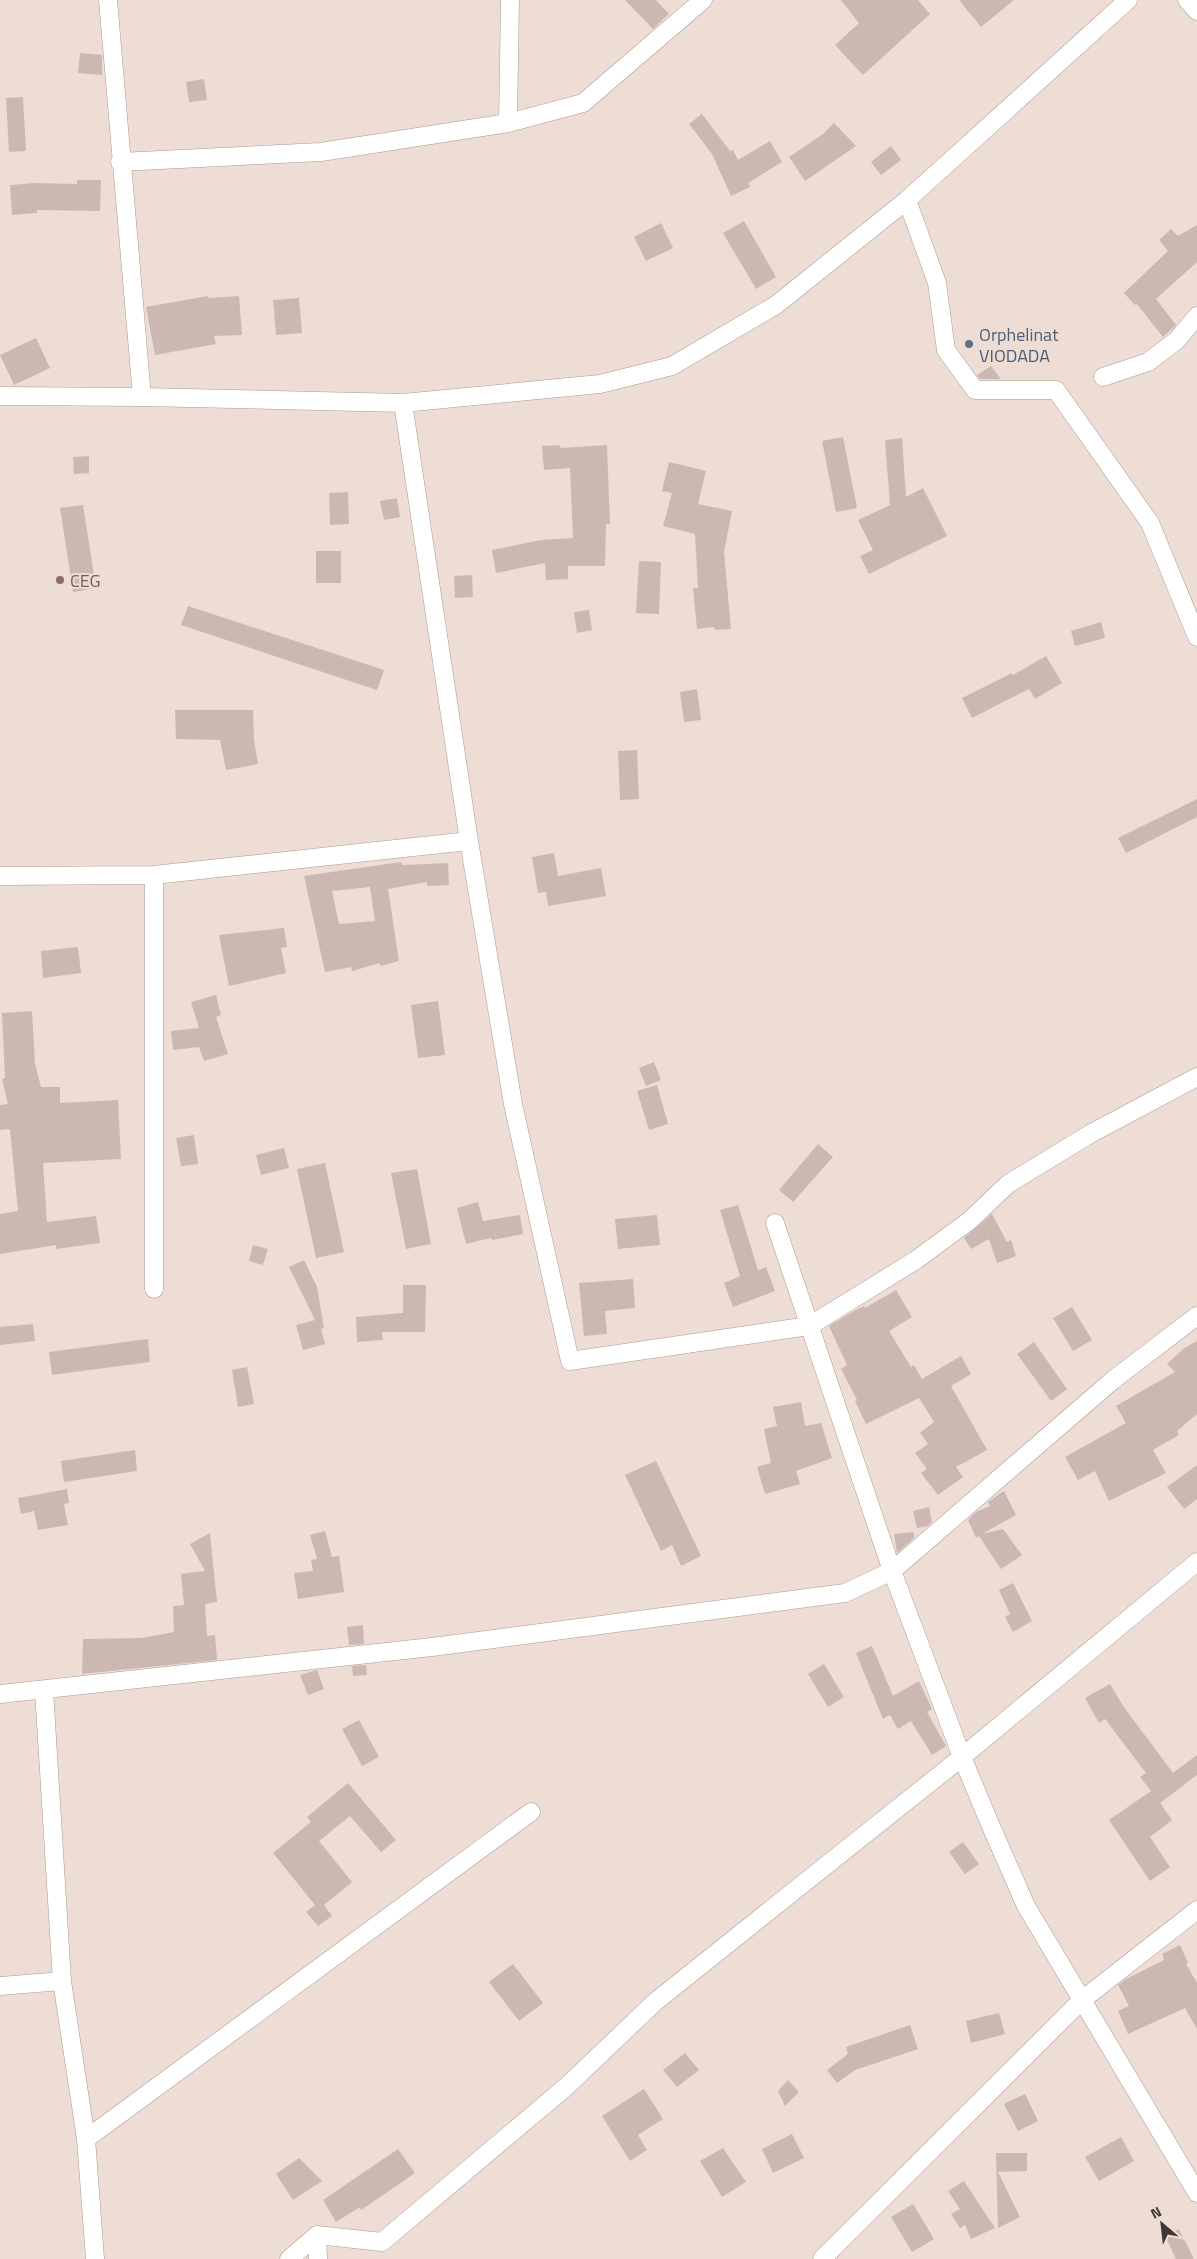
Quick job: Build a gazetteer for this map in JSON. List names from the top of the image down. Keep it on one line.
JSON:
{"places":["Orphelinat VIODADA","CEG"],"north":"top left"}
